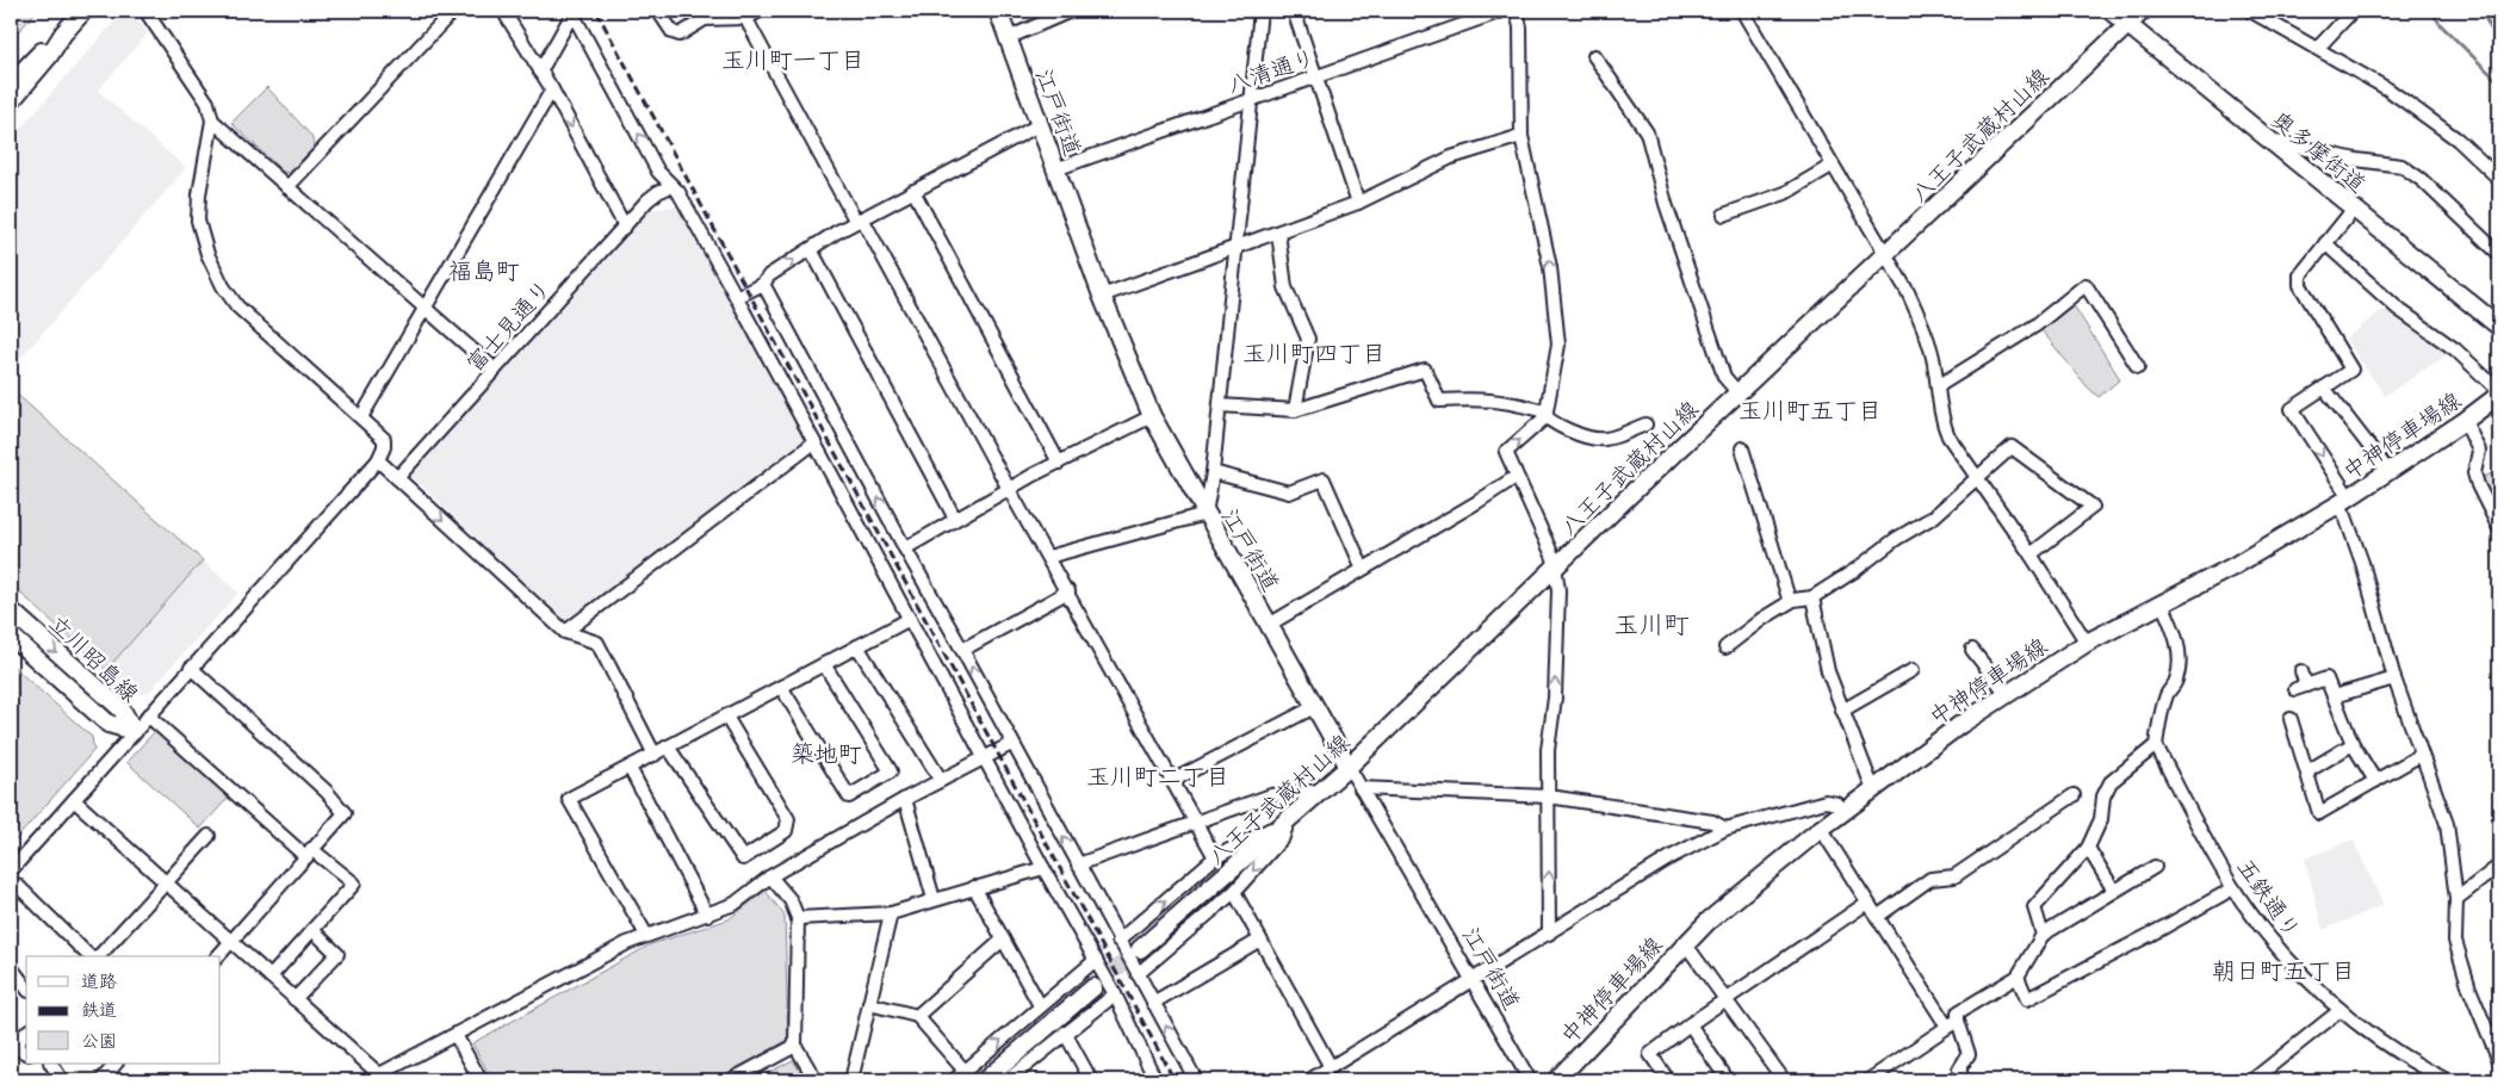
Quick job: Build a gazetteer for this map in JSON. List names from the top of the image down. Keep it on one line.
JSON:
{"streets":{"main road":["江戸街道","八王子武蔵村山線","奥多摩街道","中神停車場線","立川昭島線"],"street":["八清通り","富士見通り","五鉄通り"]},"crossings":[["八清通り","江戸街道"],["江戸街道","八王子武蔵村山線"],["八王子武蔵村山線","奥多摩街道"]],"districts":["玉川町一丁目","福島町","玉川町四丁目","玉川町五丁目","玉川町","築地町","玉川町二丁目","朝日町五丁目"],"legend":["道路","鉄道","公園"]}
